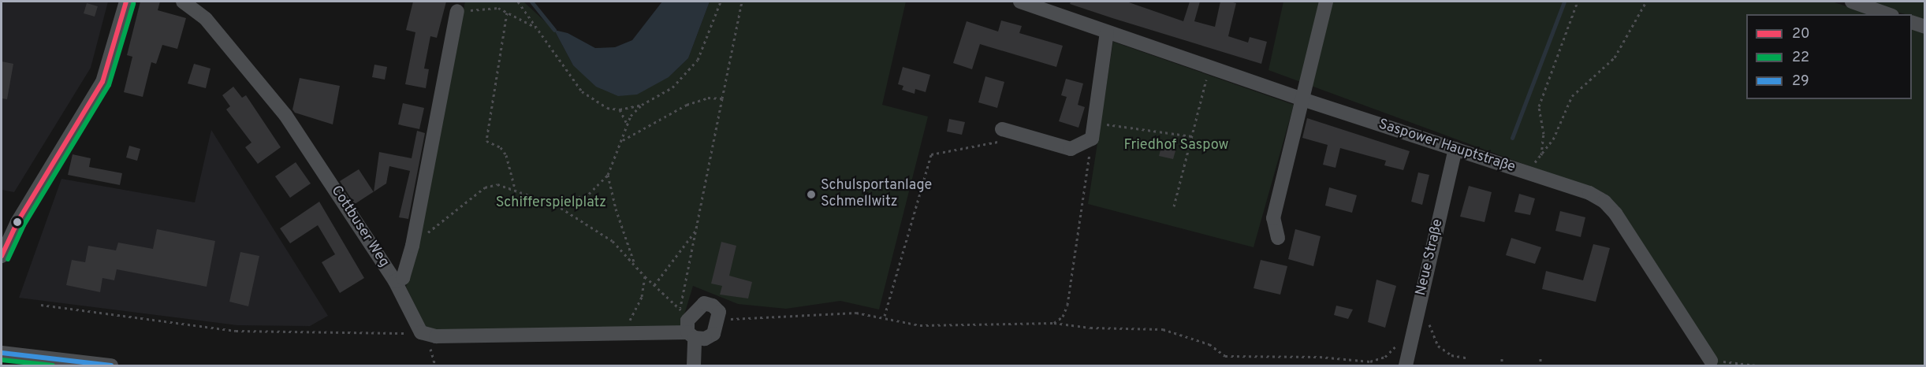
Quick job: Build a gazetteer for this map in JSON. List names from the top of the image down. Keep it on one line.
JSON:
{"streets":{"street":["Saspower Hauptstraße","Cottbuser Weg","Neue Straße"]},"crossings":[["Saspower Hauptstraße","Neue Straße"]],"parks":["Friedhof Saspow","Schifferspielplatz"],"places":["Schulsportanlage Schmellwitz"],"lines":["transit line 20","transit line 22","transit line 29"],"legend":["20","22","29"]}
